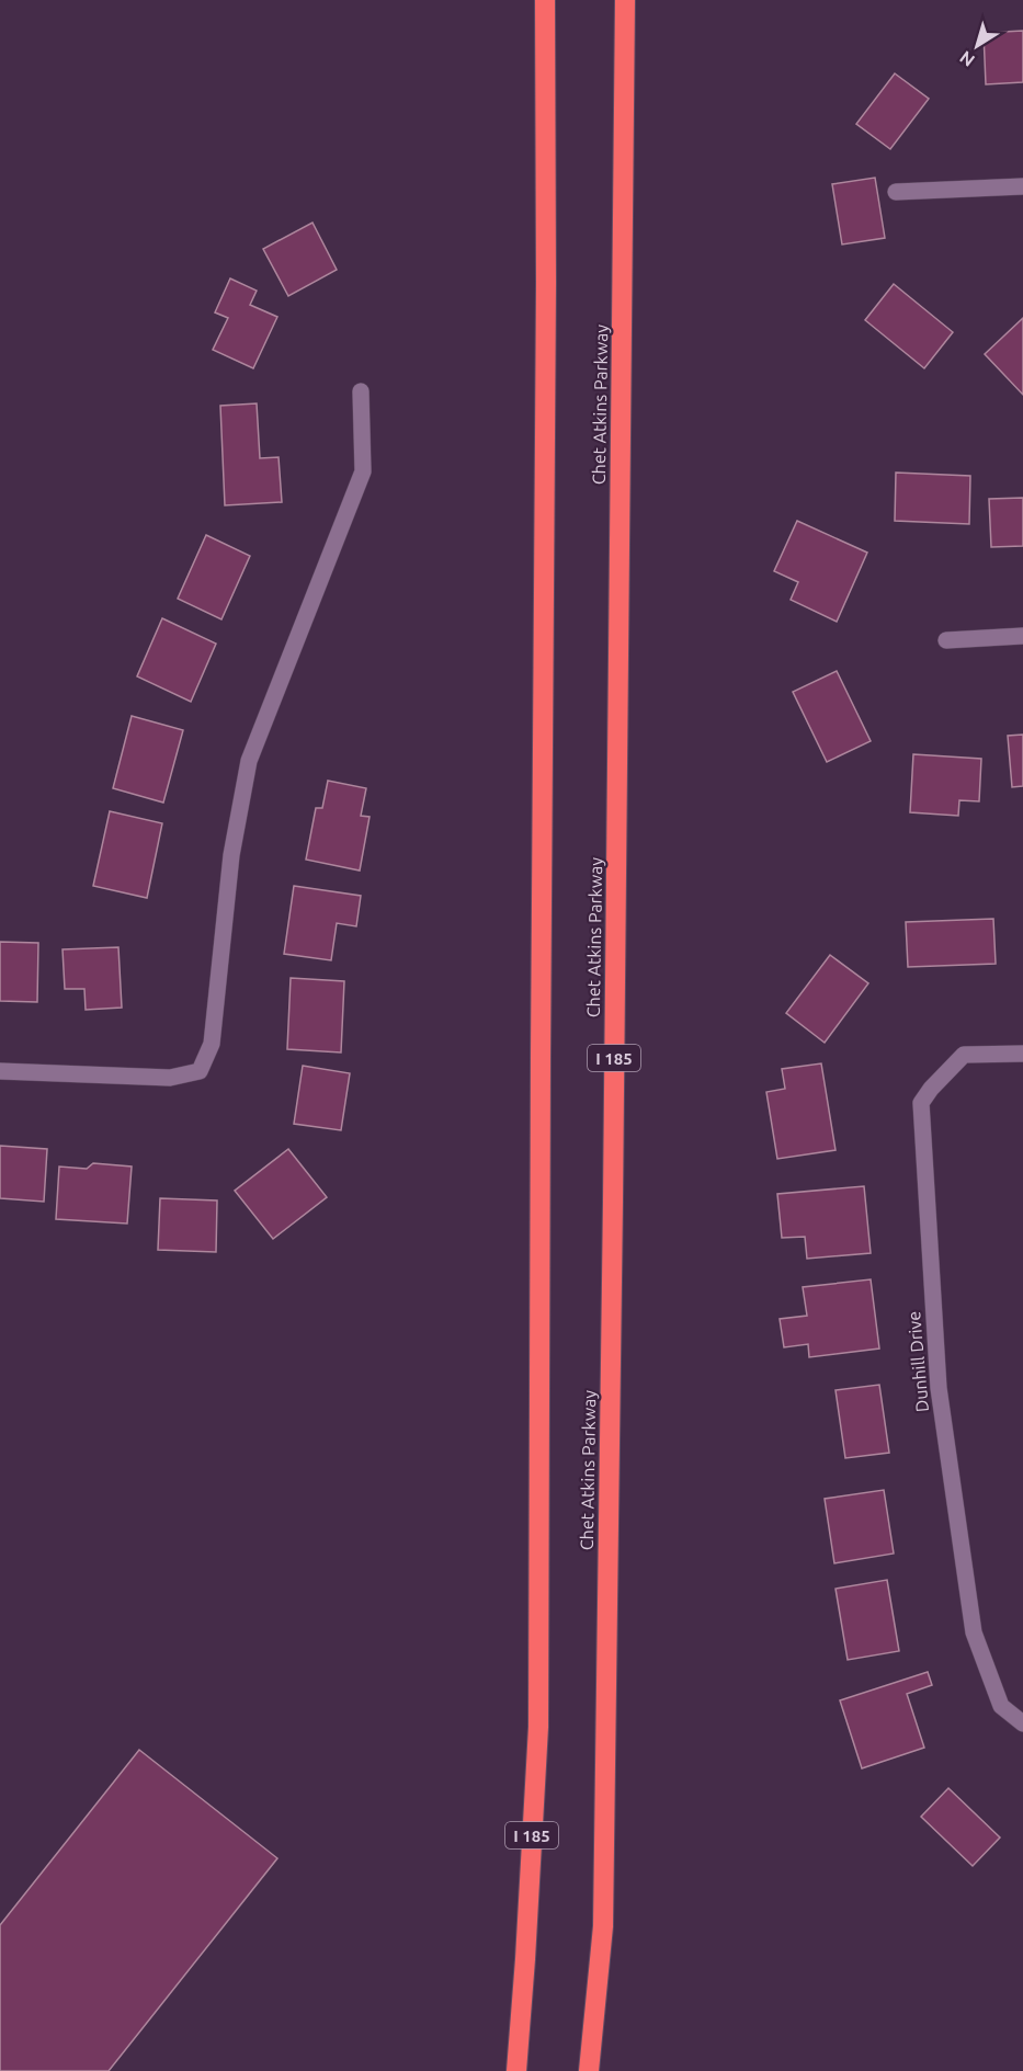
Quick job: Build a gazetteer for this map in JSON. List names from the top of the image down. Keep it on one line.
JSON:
{"streets":{"highway":["Chet Atkins Parkway","I 185"],"street":["Dunhill Drive"]},"north":"bottom left"}
